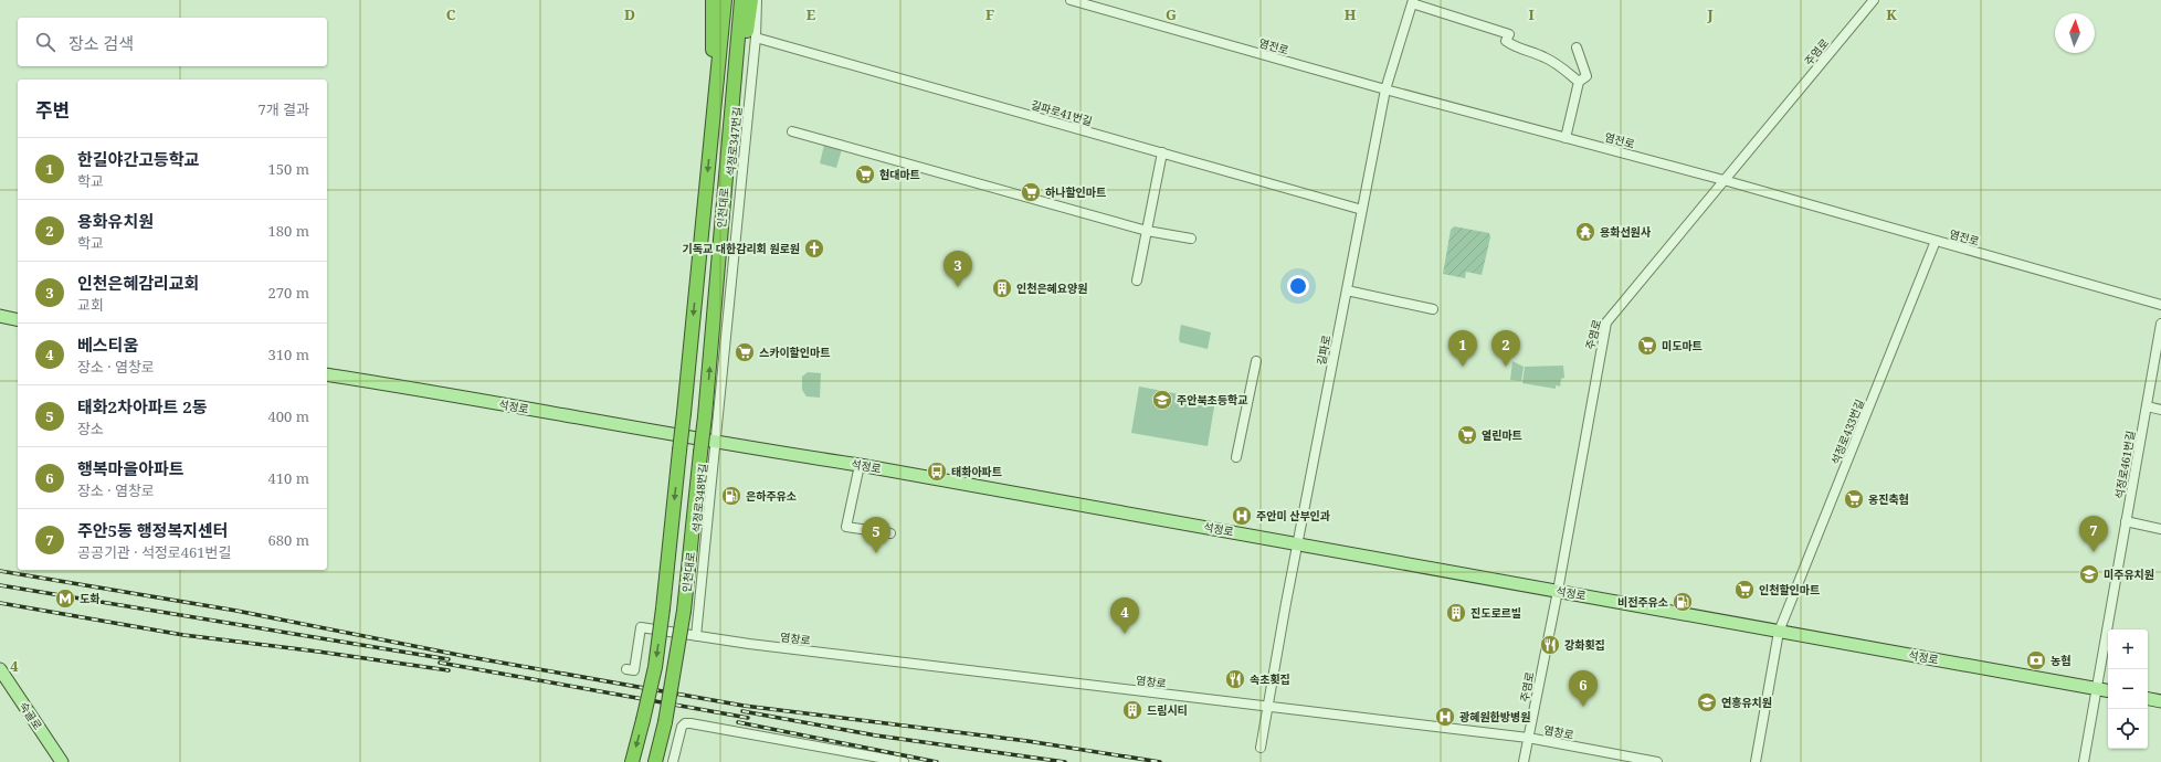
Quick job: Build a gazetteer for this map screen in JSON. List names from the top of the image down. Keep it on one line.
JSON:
{"streets":{"highway":["인천대로"],"main road":["석정로","숙골로"],"street":["염전로","주염로","길파로41번길","석정로347번길","길파로","석정로433번길","석정로461번길","석정로348번길","염창로"]},"crossings":[["염전로","주염로"],["염전로","길파로"],["염전로","석정로433번길"],["주염로","석정로"],["주염로","염창로"],["길파로41번길","석정로347번길"],["길파로41번길","길파로"],["석정로347번길","석정로"],["석정로347번길","석정로348번길"],["길파로","석정로"],["길파로","염창로"],["석정로","석정로433번길"],["석정로","석정로461번길"],["석정로","석정로348번길"],["석정로348번길","염창로"]],"places":{"supermarket":["현대마트","하나할인마트","미도마트","스카이할인마트","열린마트","옹진축협","인천할인마트"],"temple":["용화선원사"],"church":["기독교 대한감리회 원로원"],"building":["인천은혜요양원","진도로르빌","드림시티"],"school or university":["주안북초등학교","미주유치원","연흥유치원"],"bus stop":["태화아파트"],"fuel station":["은하주유소","비전주유소"],"hospital":["주안미 산부인과","광혜원한방병원"],"metro station":["도화"],"restaurant":["강화횟집","속초횟집"],"bank":["농협"]},"north":"top","page":{"search":"장소 검색","heading":["주변","7개 결과"],"list":[{"mark":"1","name":"한길야간고등학교","note":"학교","value":"150 m"},{"mark":"2","name":"용화유치원","note":"학교","value":"180 m"},{"mark":"3","name":"인천은혜감리교회","note":"교회","value":"270 m"},{"mark":"4","name":"베스티움","note":"장소 · 염창로","value":"310 m"},{"mark":"5","name":"태화2차아파트 2동","note":"장소","value":"400 m"},{"mark":"6","name":"행복마을아파트","note":"장소 · 염창로","value":"410 m"},{"mark":"7","name":"주안5동 행정복지센터","note":"공공기관 · 석정로461번길","value":"680 m"}],"pins":["3","1","2","7","5","4","6"],"map_buttons":["+","−"]},"grid":{"columns":["C","D","E","F","G","H","I","J","K"],"rows":["4"]}}
